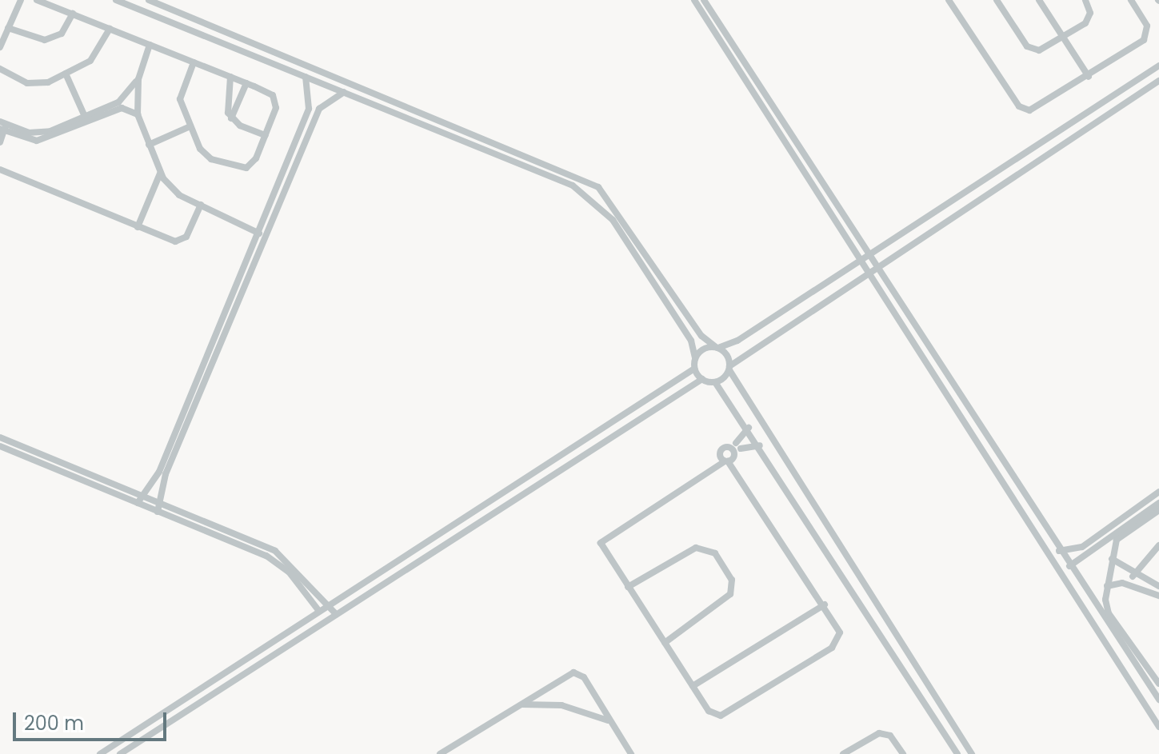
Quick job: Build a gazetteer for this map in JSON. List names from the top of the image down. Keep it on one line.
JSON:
{"scale_bar":"200 m"}
